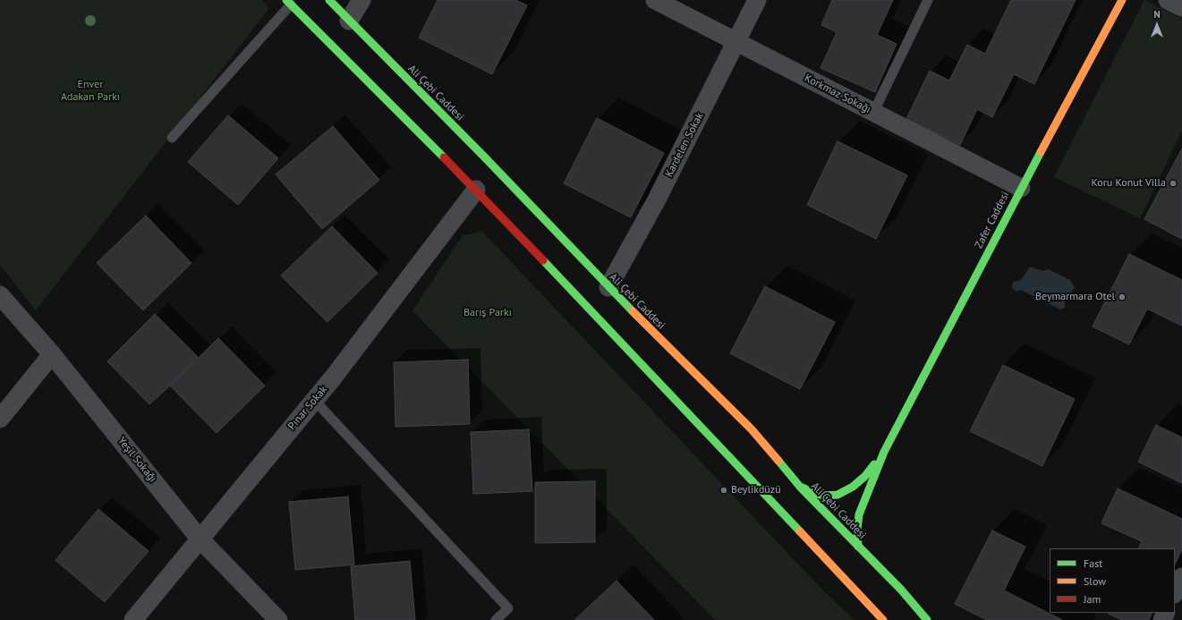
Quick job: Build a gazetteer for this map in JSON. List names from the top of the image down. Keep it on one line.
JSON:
{"streets":{"main road":["Ali Çebi Caddesi","Zafer Caddesi"],"street":["Korkmaz Sokağı","Kardelen Sokak","Pınar Sokak","Yeşil Sokağı"]},"crossings":[["Ali Çebi Caddesi","Kardelen Sokak"],["Korkmaz Sokağı","Kardelen Sokak"],["Korkmaz Sokağı","Zafer Caddesi"],["Pınar Sokak","Yeşil Sokağı"]],"parks":["Enver Adakan Parkı","Barış Parkı"],"places":["Koru Konut Villa","Beymarmara Otel","Beylikdüzü"],"legend":["Fast","Slow","Jam"],"north":"top"}
